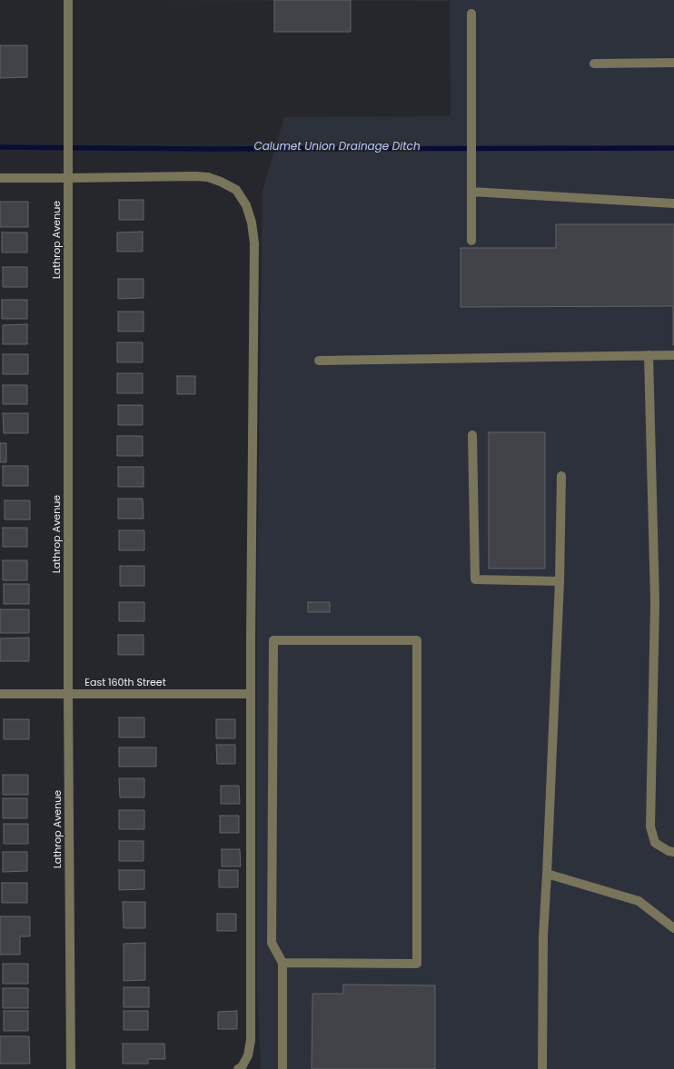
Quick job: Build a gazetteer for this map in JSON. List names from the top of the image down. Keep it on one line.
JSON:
{"streets":{"street":["Lathrop Avenue","East 160th Street"]},"crossings":[["Lathrop Avenue","East 160th Street"]],"water":["Calumet Union Drainage Ditch"]}
